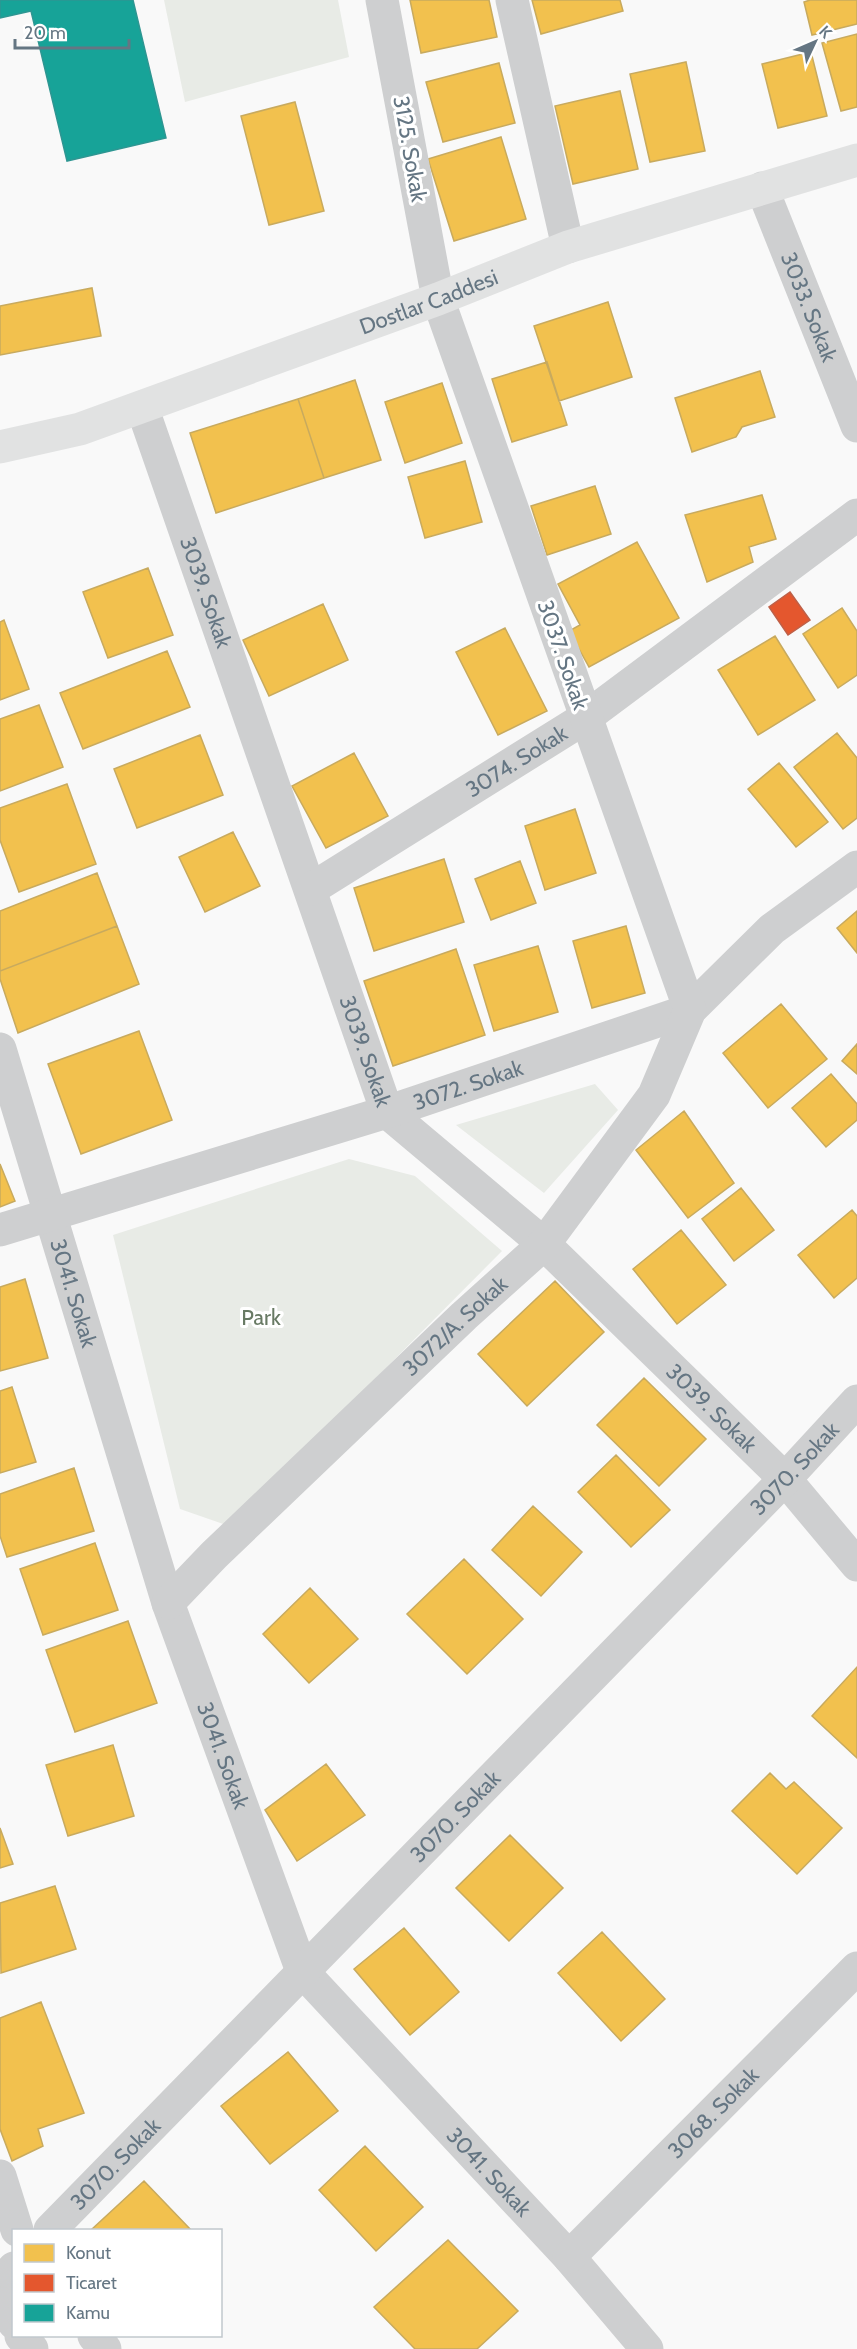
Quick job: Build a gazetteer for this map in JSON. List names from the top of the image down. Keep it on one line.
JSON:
{"streets":{"main road":["Dostlar Caddesi"],"street":["3125. Sokak","3033. Sokak","3039. Sokak","3037. Sokak","3074. Sokak","3072. Sokak","3041. Sokak","3072/A. Sokak","3070. Sokak","3068. Sokak"]},"crossings":[["3125. Sokak","Dostlar Caddesi"],["3125. Sokak","3037. Sokak"],["Dostlar Caddesi","3033. Sokak"],["Dostlar Caddesi","3039. Sokak"],["Dostlar Caddesi","3037. Sokak"],["3039. Sokak","3074. Sokak"],["3039. Sokak","3072. Sokak"],["3039. Sokak","3072/A. Sokak"],["3039. Sokak","3070. Sokak"],["3037. Sokak","3074. Sokak"],["3037. Sokak","3072. Sokak"],["3037. Sokak","3072/A. Sokak"],["3072. Sokak","3041. Sokak"],["3072. Sokak","3072/A. Sokak"],["3041. Sokak","3072/A. Sokak"],["3041. Sokak","3070. Sokak"],["3041. Sokak","3068. Sokak"]],"parks":["Park"],"legend":["Konut","Ticaret","Kamu"],"scale_bar":"20 m","north":"top right"}
